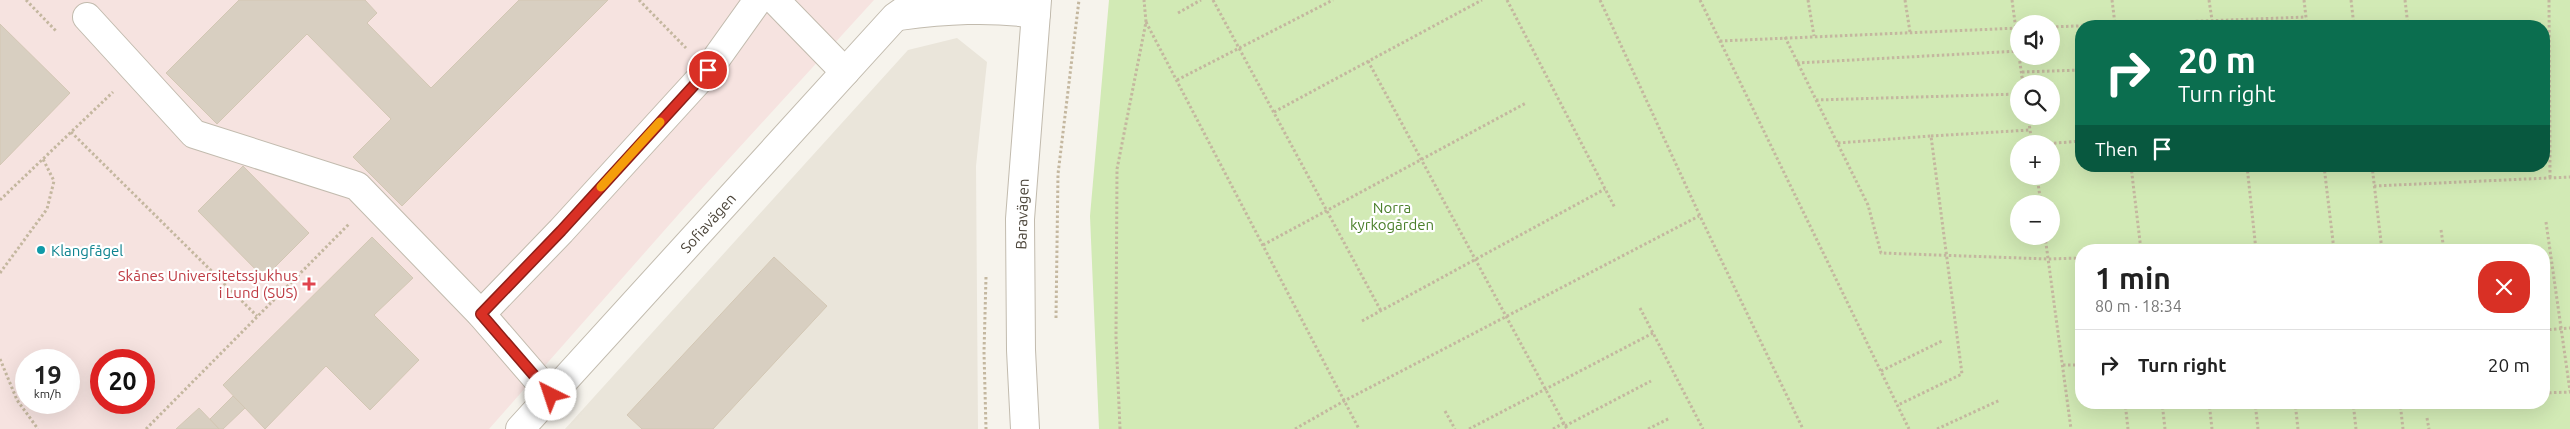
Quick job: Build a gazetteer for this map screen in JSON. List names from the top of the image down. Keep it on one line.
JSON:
{"streets":{"street":["Baravägen","Sofiavägen"]},"parks":["Norra kyrkogården"],"places":{"other":["Klangfågel"],"health":["Skånes Universitetssjukhus i Lund (SUS)"]},"page":{"map_buttons":["+","−"],"turn":["20 m","Turn right"],"then":"Then","heading":["1 min","80 m · 18:34"],"list":[{"name":"Turn right","value":"20 m"}],"speed":"19 km/h","limit":"20"}}
